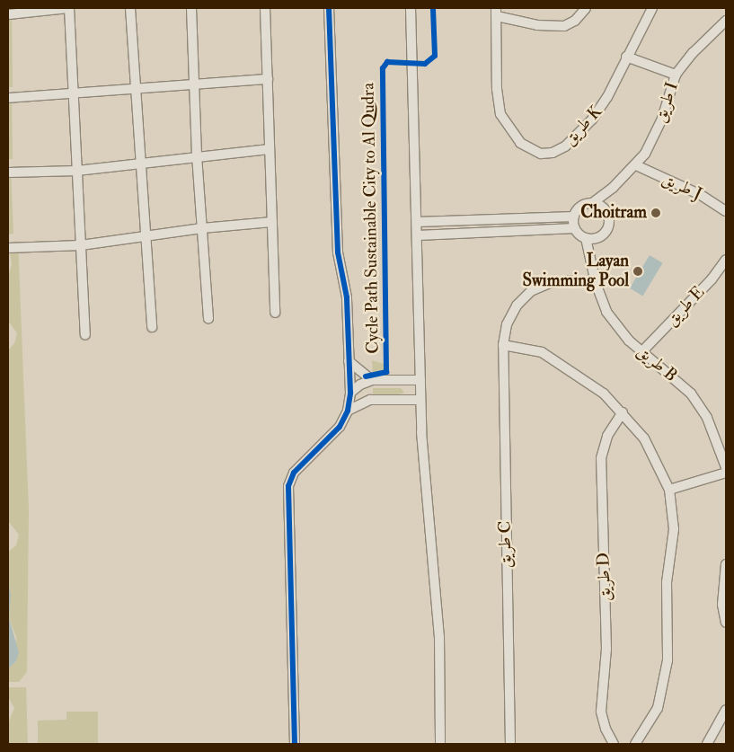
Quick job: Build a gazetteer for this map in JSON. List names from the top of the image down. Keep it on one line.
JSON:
{"streets":{"street":["طريق I","طريق K","طريق J","طريق E","طريق B","طريق C","طريق D"],"cycle path":["Cycle Path Sustainable City to Al Qudra"]},"crossings":[["طريق I","طريق J"],["طريق I","طريق B"],["طريق E","طريق B"]],"places":["Choitram","Layan Swimming Pool"]}
